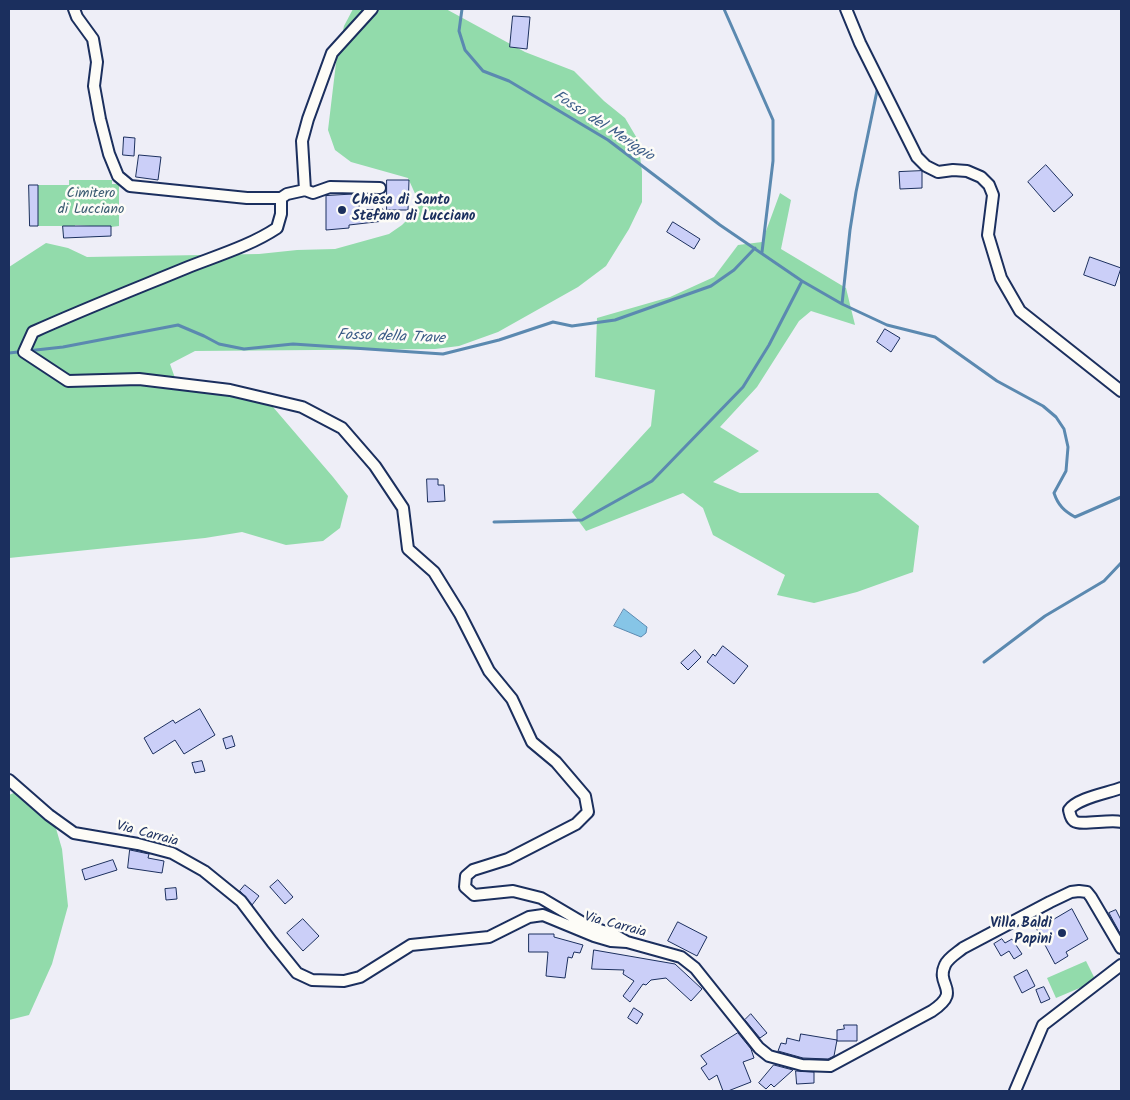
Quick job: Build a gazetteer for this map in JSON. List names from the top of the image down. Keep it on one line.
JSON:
{"streets":{"street":["Via Carraia"]},"water":["Fosso del Meriggio","Fosso della Trave"],"parks":["Cimitero di Lucciano"],"places":["Chiesa di Santo Stefano di Lucciano","Villa Baldi Papini"]}
